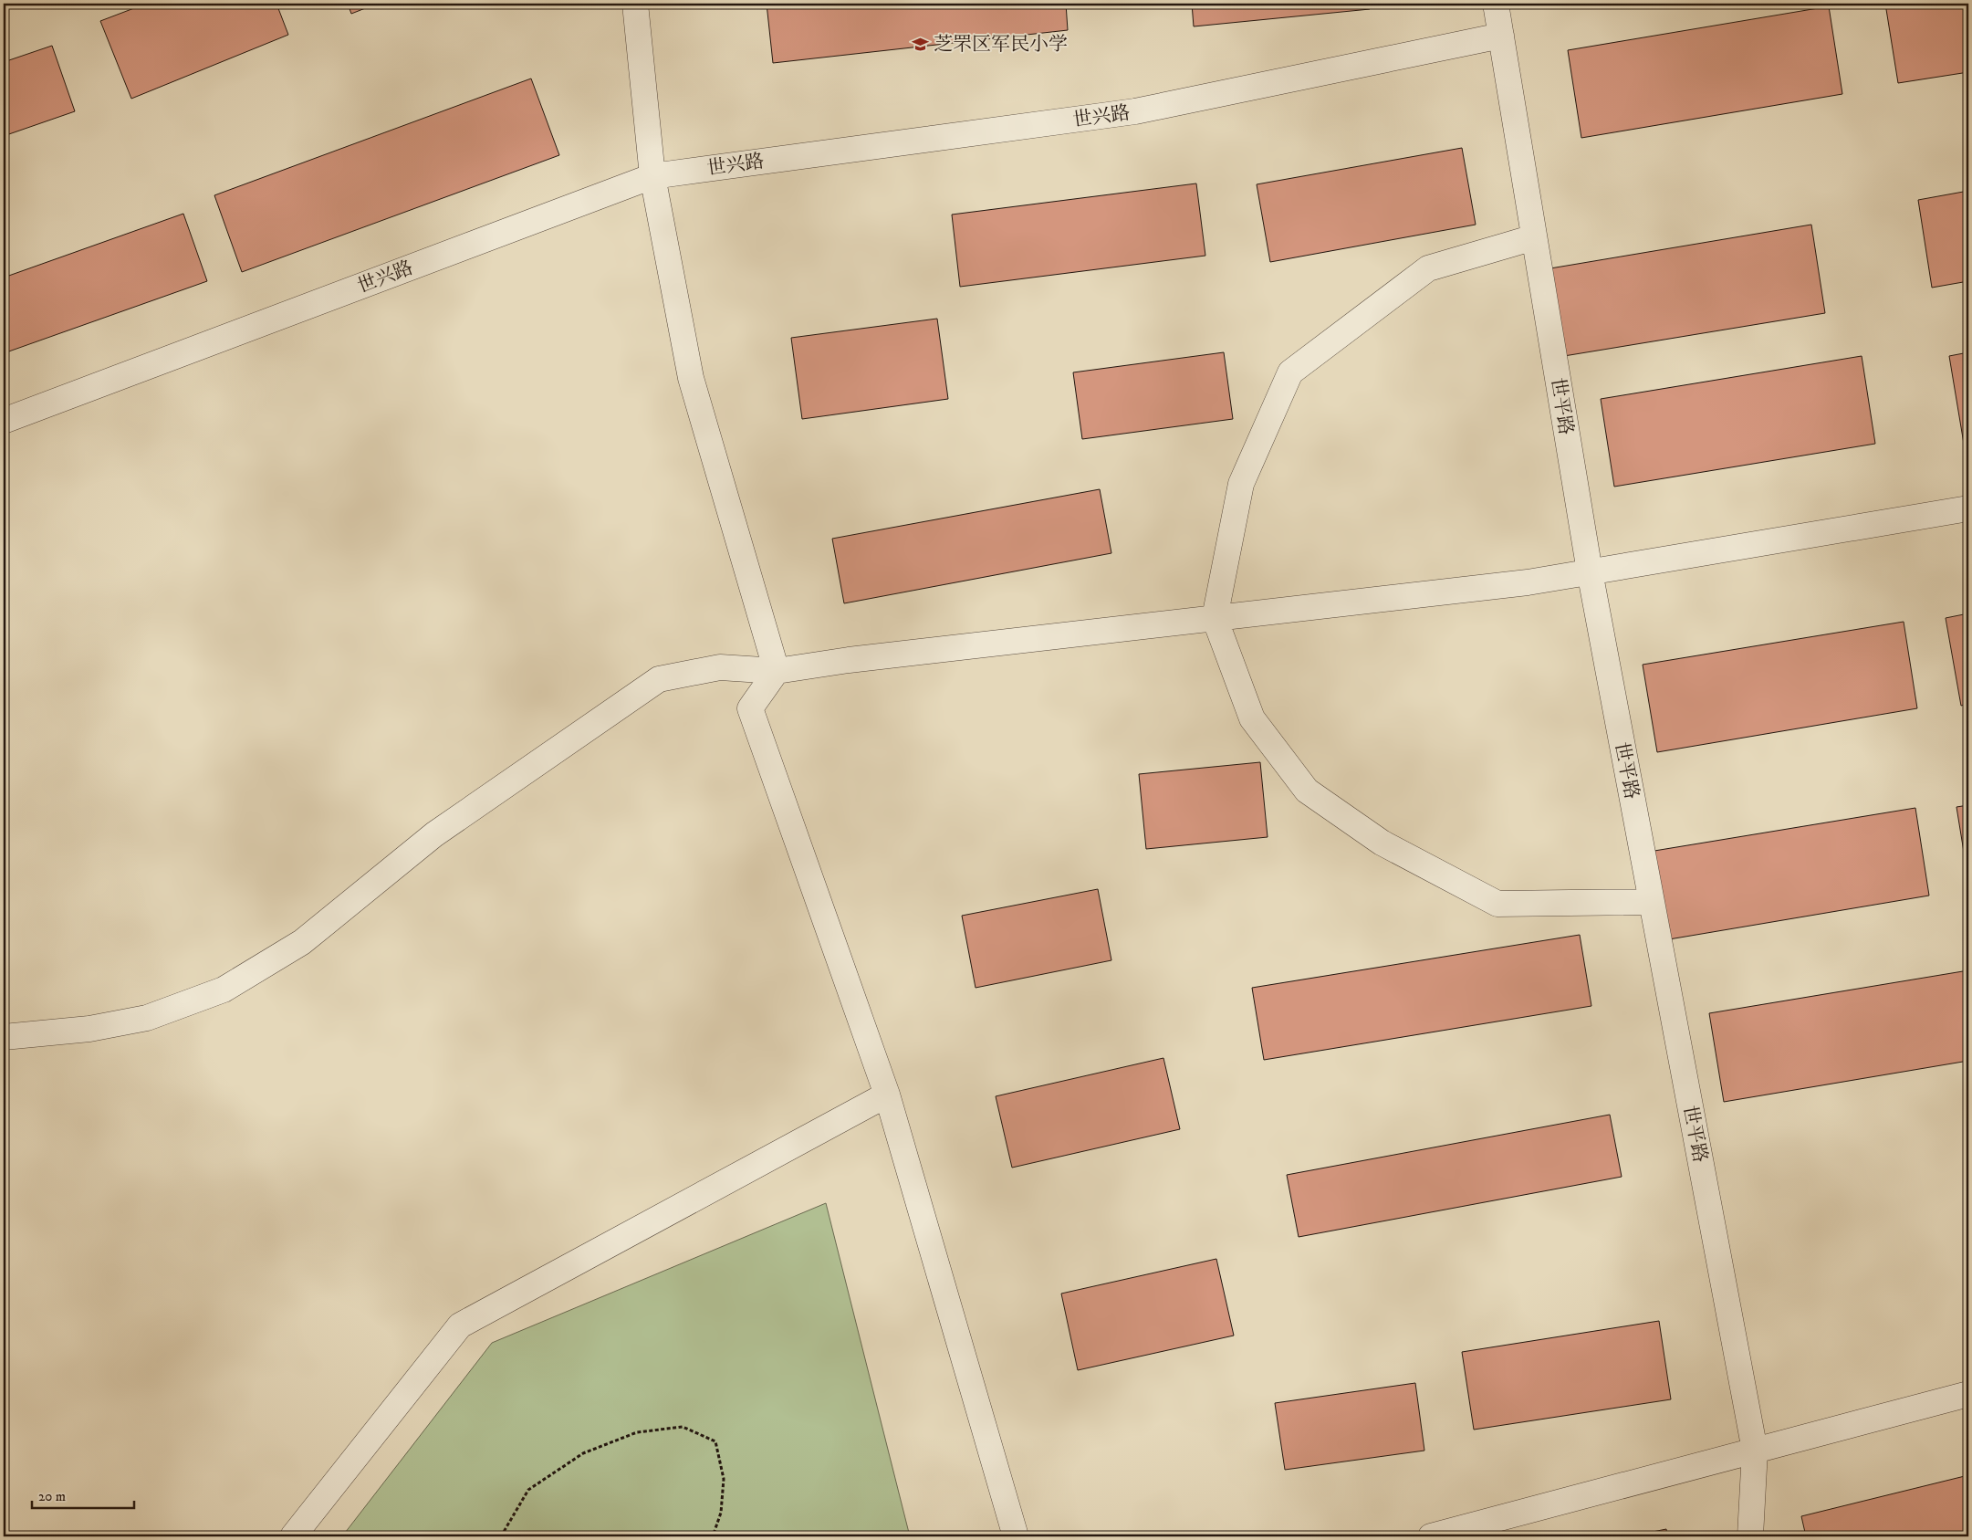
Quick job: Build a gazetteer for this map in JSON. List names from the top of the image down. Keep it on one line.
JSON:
{"streets":{"street":["世兴路","世平路"]},"crossings":[["世兴路","世平路"]],"places":{"school or university":["芝罘区军民小学"]},"scale_bar":"20 m"}
